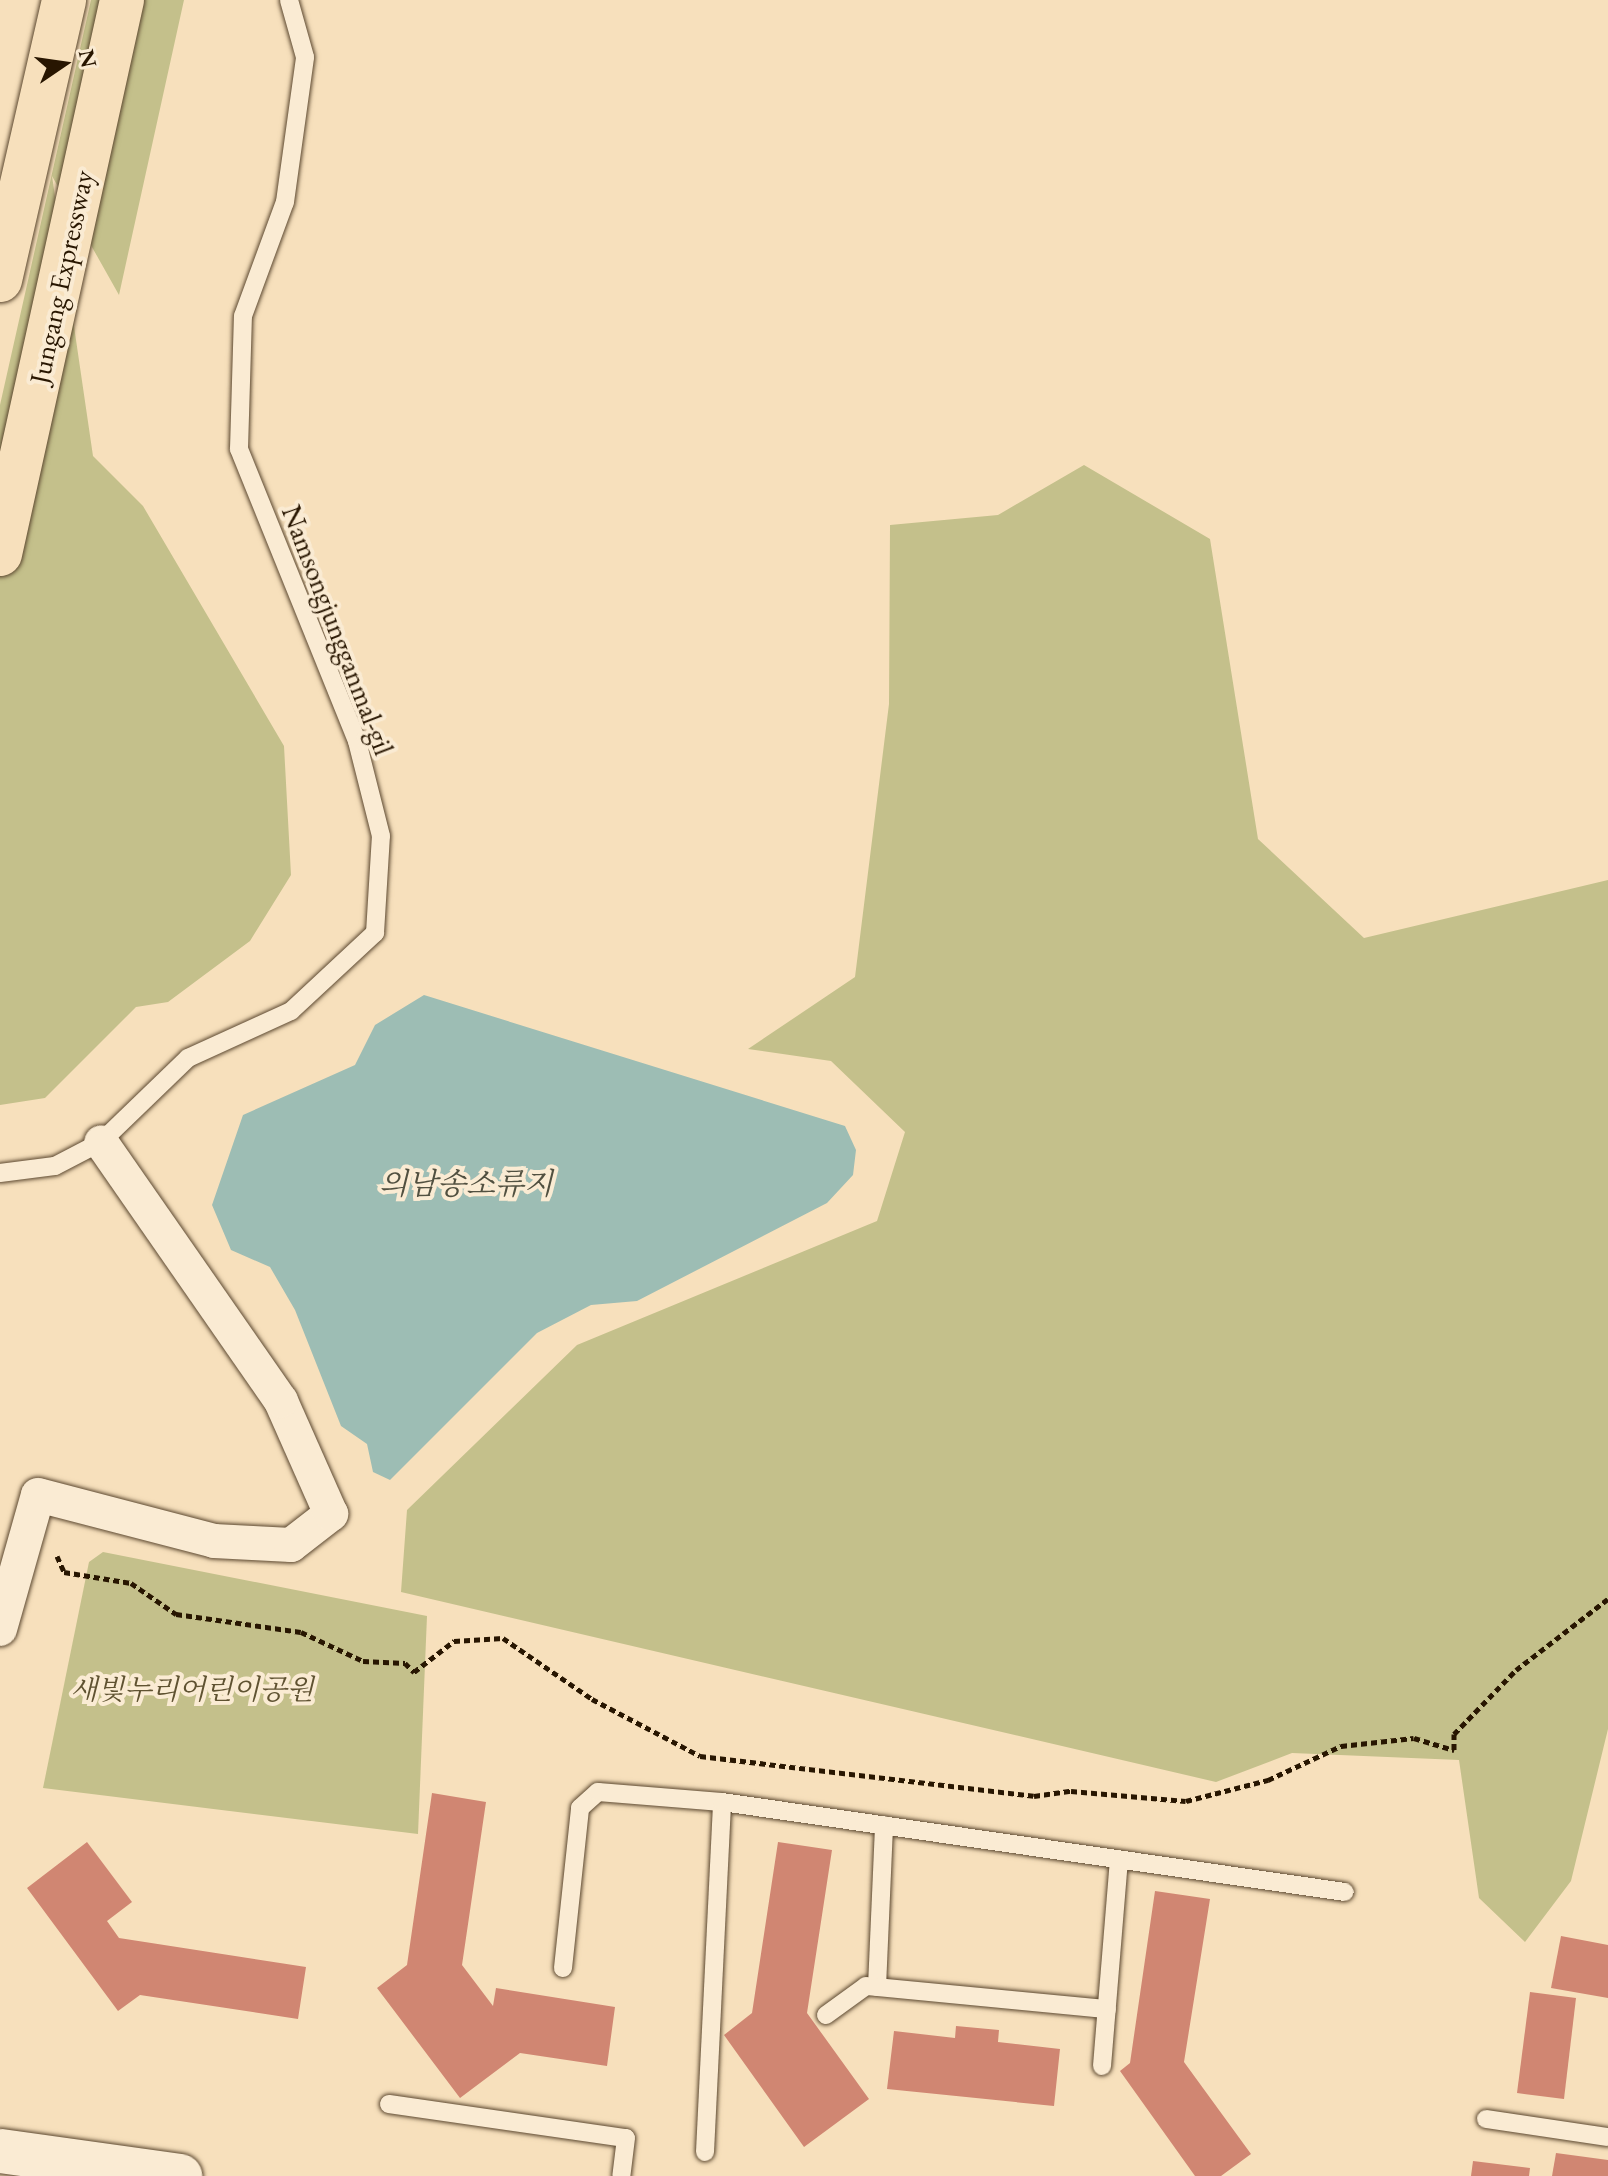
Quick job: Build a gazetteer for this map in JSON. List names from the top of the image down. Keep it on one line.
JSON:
{"streets":{"highway":["Jungang Expressway"],"lane":["Namsongjungganmal-gil"]},"water":["의남송소류지"],"parks":["새빛누리어린이공원"],"north":"right"}
